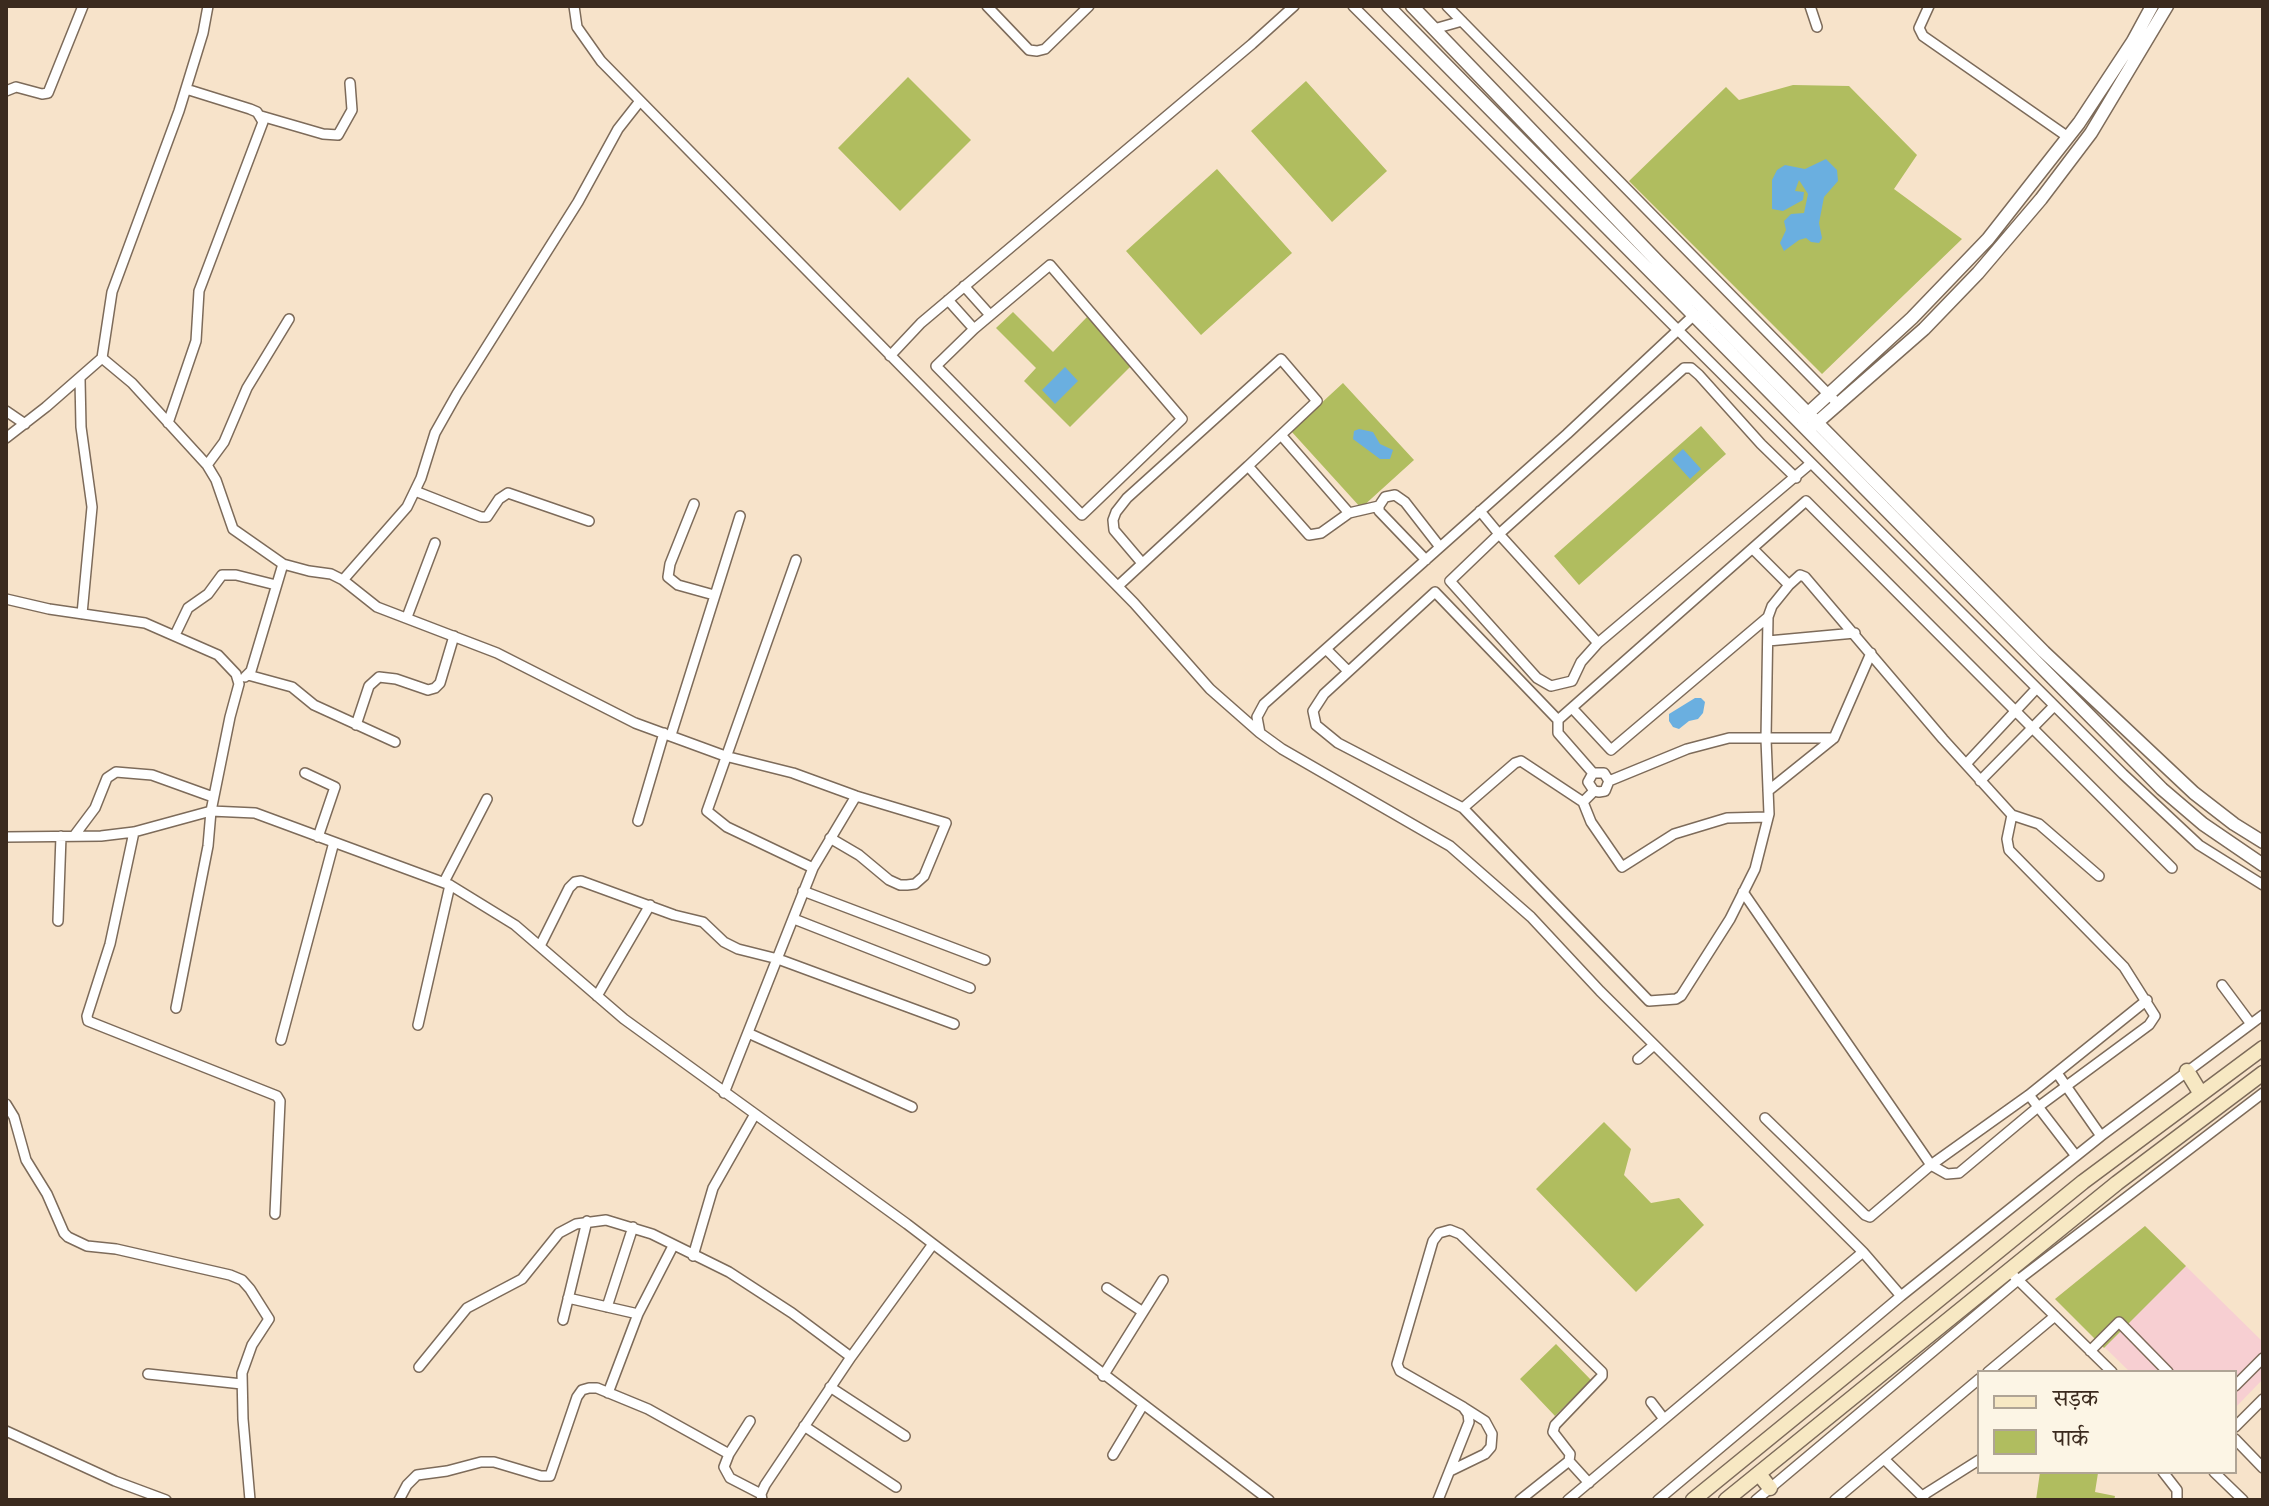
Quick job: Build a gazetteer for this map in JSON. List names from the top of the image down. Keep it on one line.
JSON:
{"legend":["सड़क","पार्क"]}
